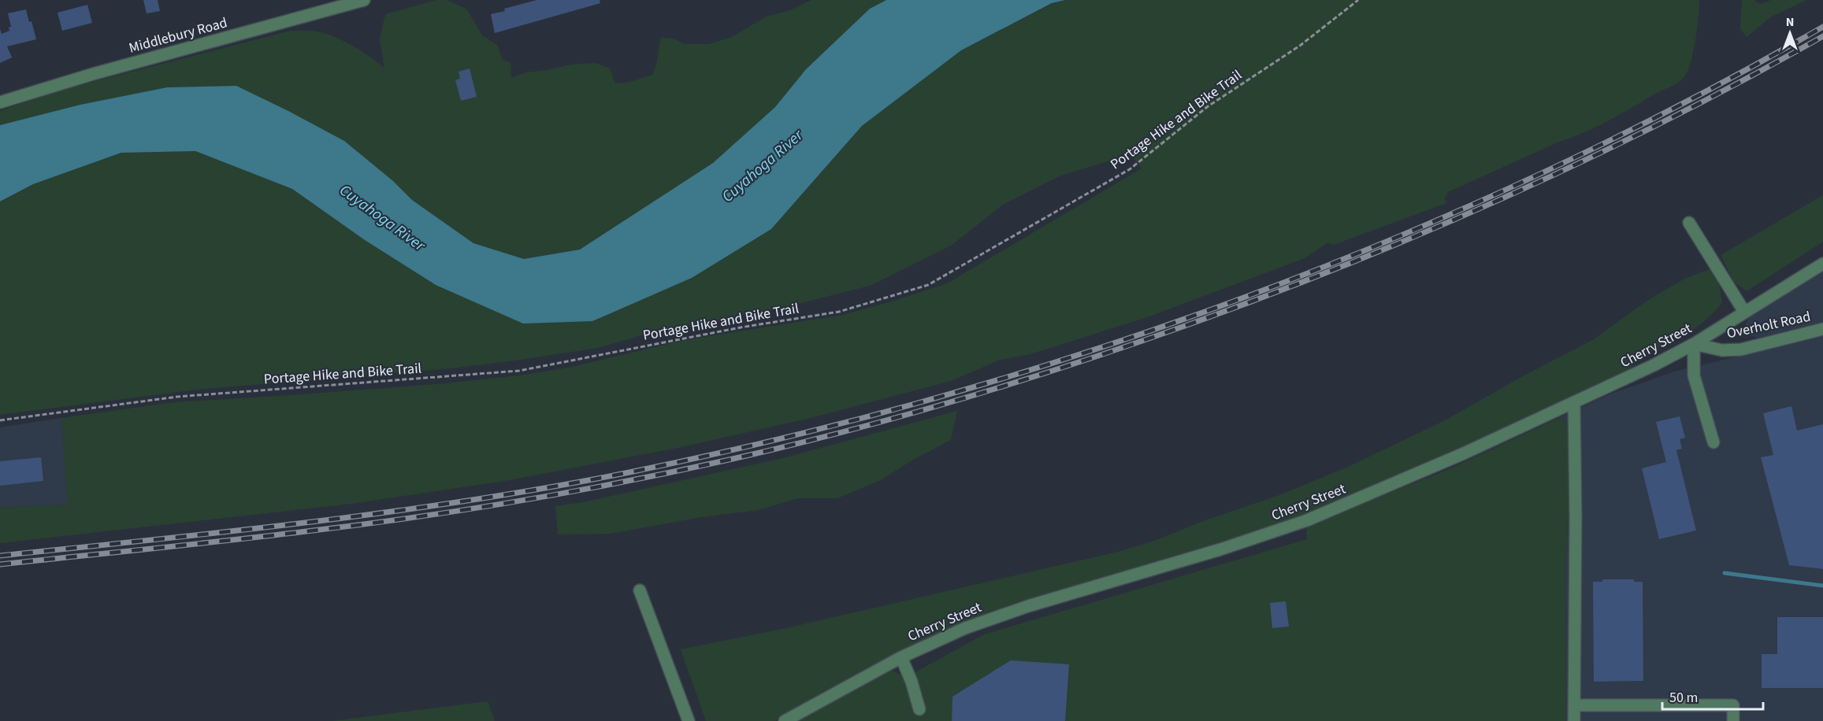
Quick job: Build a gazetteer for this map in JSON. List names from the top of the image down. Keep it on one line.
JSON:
{"streets":{"street":["Middlebury Road","Overholt Road","Cherry Street"],"path":["Portage Hike and Bike Trail"]},"crossings":[["Overholt Road","Cherry Street"]],"water":["Cuyahoga River"],"scale_bar":"50 m","north":"top"}
